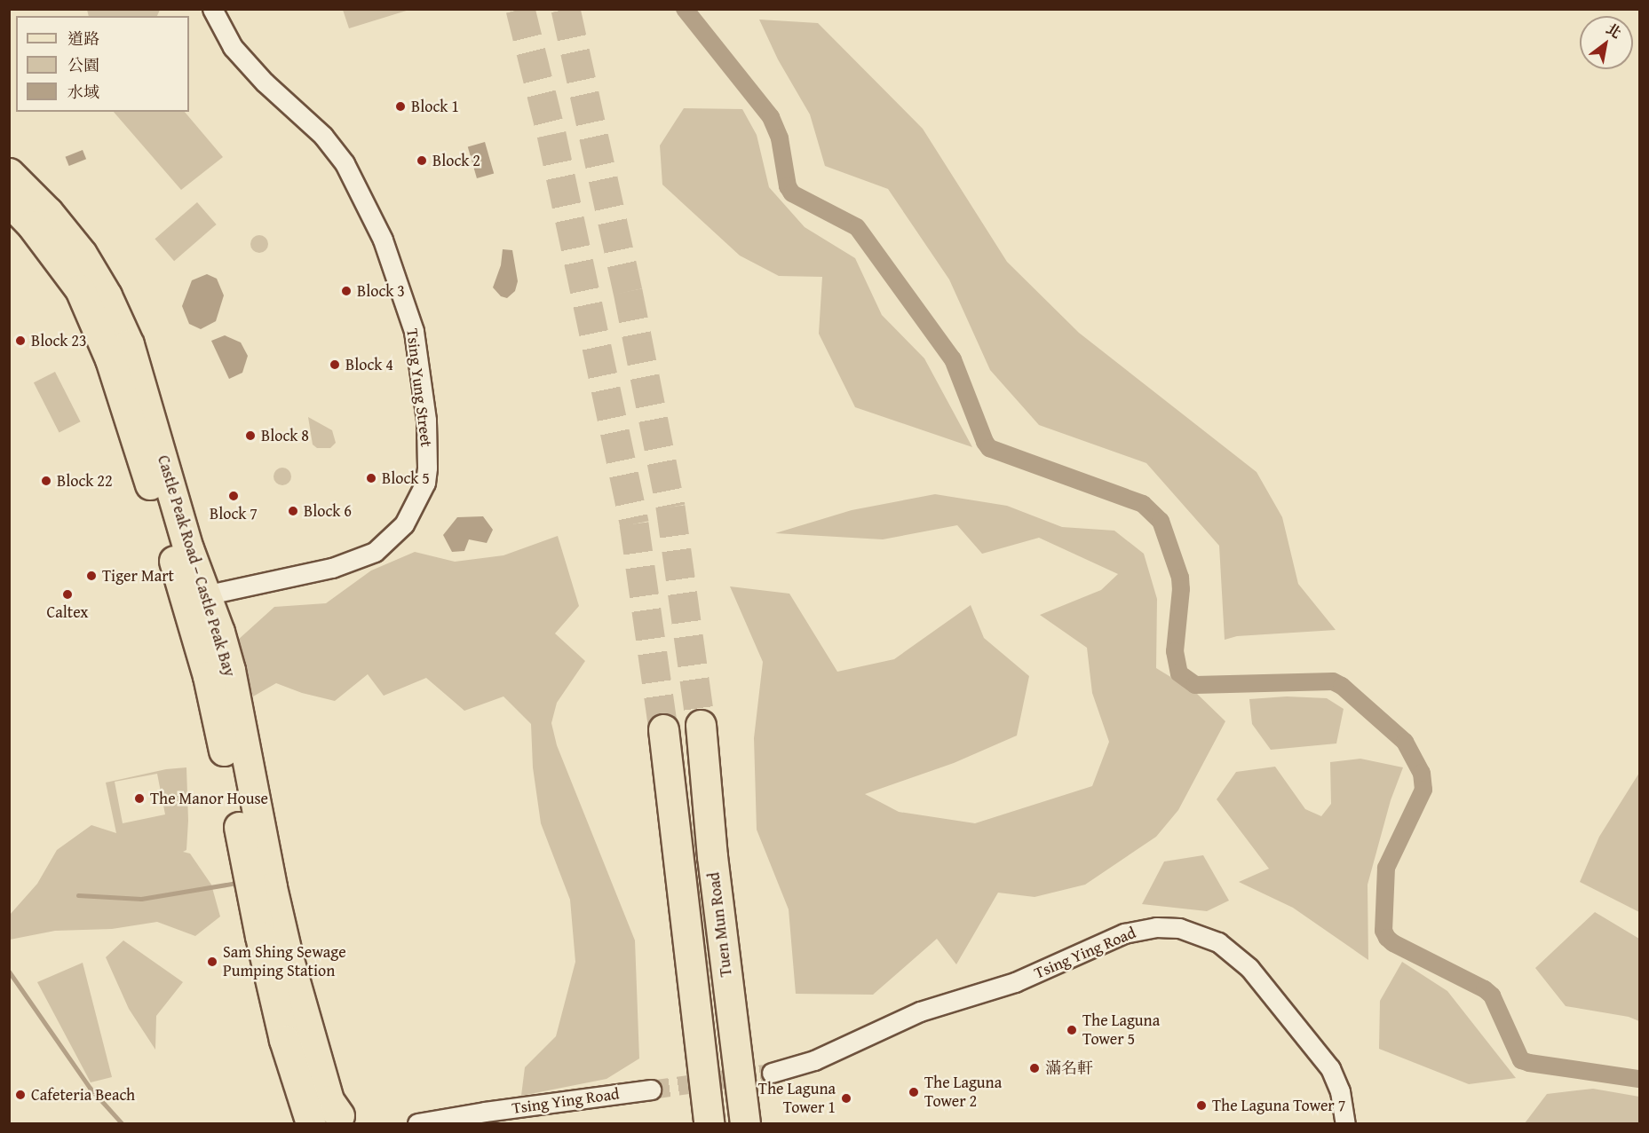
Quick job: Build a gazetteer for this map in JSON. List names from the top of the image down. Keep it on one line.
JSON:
{"streets":{"main road":["Castle Peak Road – Castle Peak Bay","Tuen Mun Road"],"street":["Tsing Yung Street","Tsing Ying Road"]},"crossings":[["Tsing Yung Street","Castle Peak Road – Castle Peak Bay"]],"places":["Block 1","Block 2","Block 3","Block 23","Block 4","Block 8","Block 5","Block 22","Block 7","Block 6","Tiger Mart","Caltex","The Manor House","Sam Shing Sewage Pumping Station","The Laguna Tower 5","滿名軒","The Laguna Tower 2","Cafeteria Beach","The Laguna Tower 1","The Laguna Tower 7"],"legend":["道路","公園","水域"],"north":"top right"}
